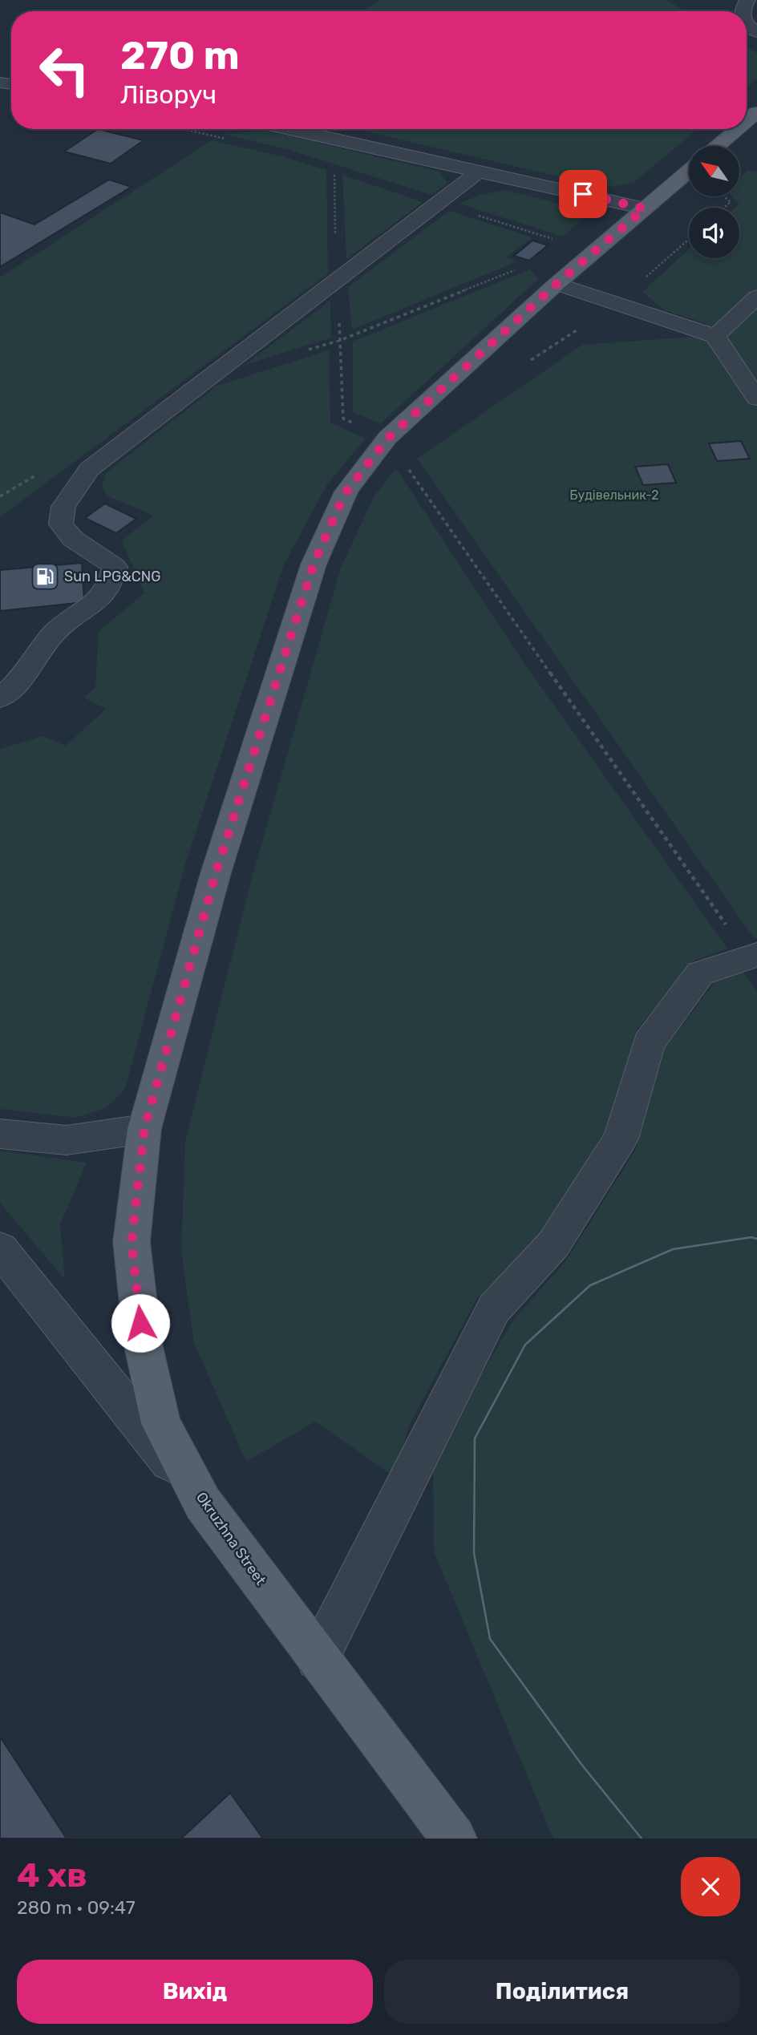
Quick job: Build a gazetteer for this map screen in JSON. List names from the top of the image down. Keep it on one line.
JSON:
{"streets":{"main road":["Okruzhna Street"]},"parks":["Будівельник-2"],"places":{"fuel station":["Sun LPG&CNG"]},"north":"top left","page":{"turn":["270 m","Ліворуч"],"heading":["4 хв","280 m · 09:47"],"buttons":["Вихід","Поділитися"]}}
